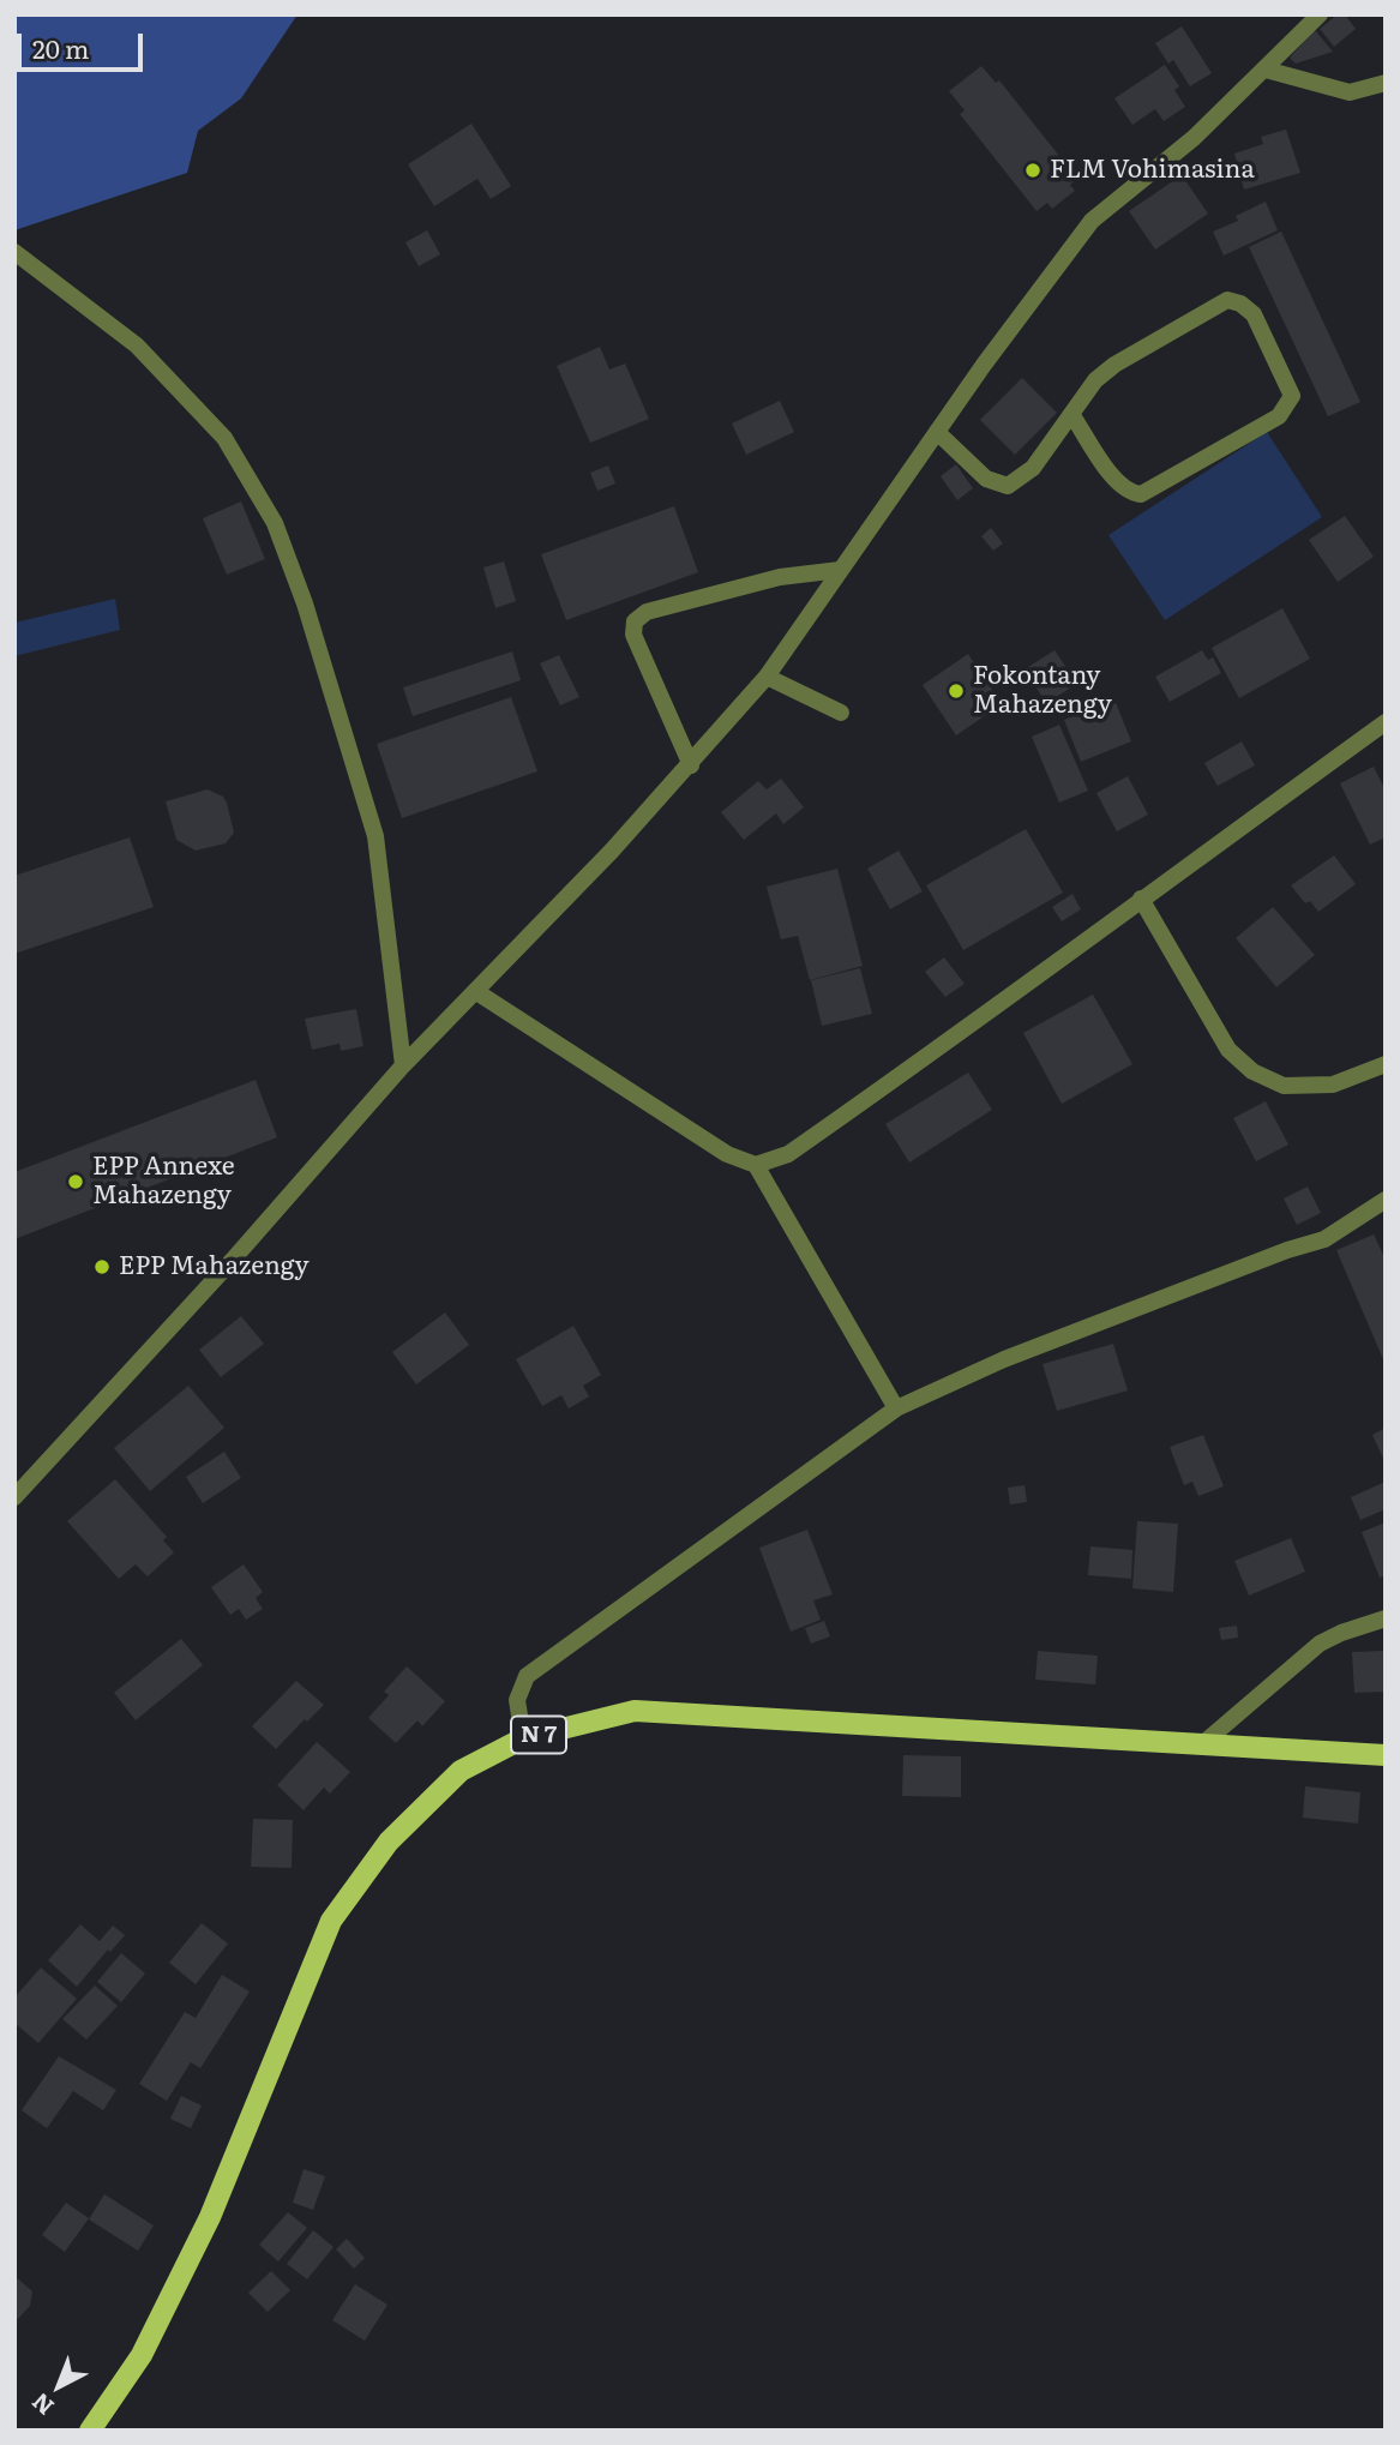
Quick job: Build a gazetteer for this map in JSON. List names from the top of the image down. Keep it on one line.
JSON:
{"streets":{"main road":["N 7"]},"places":["FLM Vohimasina","Fokontany Mahazengy","EPP Annexe Mahazengy","EPP Mahazengy"],"scale_bar":"20 m","north":"bottom left"}
